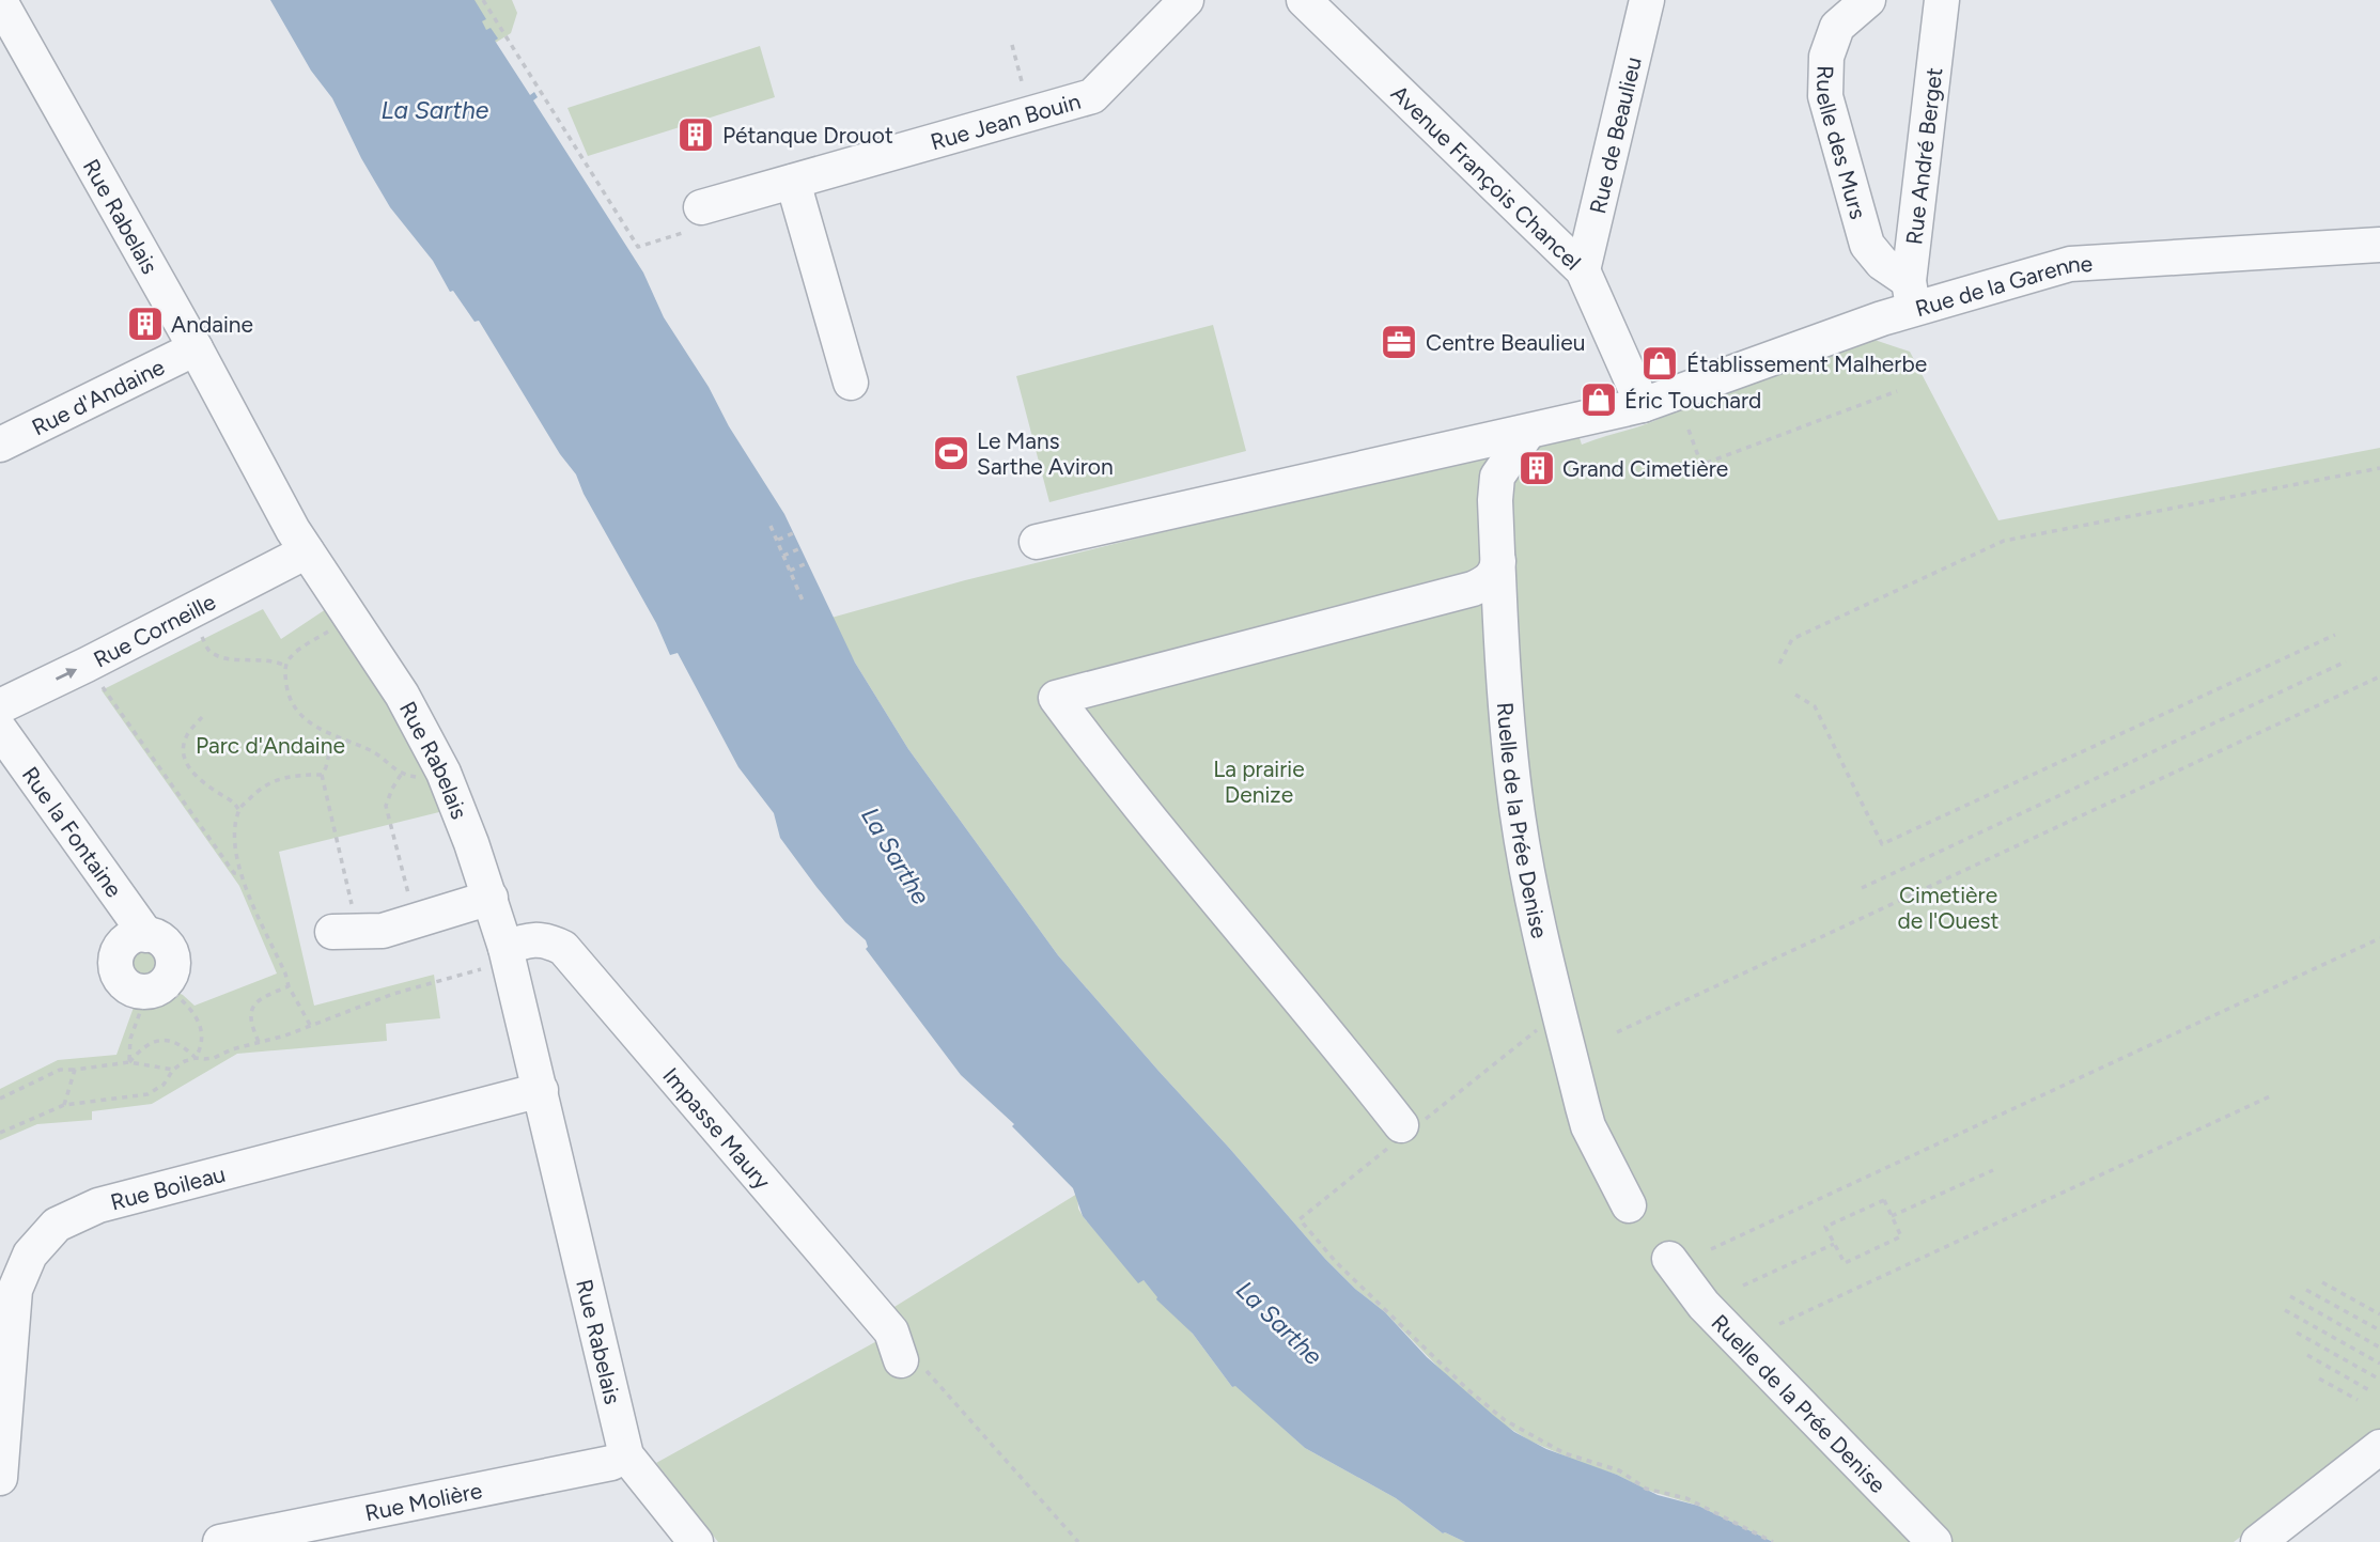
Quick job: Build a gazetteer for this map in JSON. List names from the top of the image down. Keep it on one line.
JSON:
{"streets":{"street":["Rue Jean Bouin","Rue de Beaulieu","Ruelle des Murs","Rue André Berget","Avenue François Chancel","Rue Rabelais","Rue de la Garenne","Rue d'Andaine","Rue Corneille","Ruelle de la Prée Denise","Rue la Fontaine","Impasse Maury","Rue Boileau","Rue Molière"]},"crossings":[["Rue de Beaulieu","Avenue François Chancel"],["Ruelle des Murs","Rue André Berget"],["Ruelle des Murs","Rue de la Garenne"],["Rue André Berget","Rue de la Garenne"],["Avenue François Chancel","Rue de la Garenne"],["Rue Rabelais","Rue d'Andaine"],["Rue Rabelais","Rue Corneille"],["Rue Rabelais","Impasse Maury"],["Rue Rabelais","Rue Boileau"],["Rue Rabelais","Rue Molière"],["Rue de la Garenne","Ruelle de la Prée Denise"]],"water":["La Sarthe"],"parks":["Parc d'Andaine","La prairie Denize","Cimetière de l'Ouest"],"places":{"building":["Pétanque Drouot","Andaine","Grand Cimetière"],"office":["Centre Beaulieu"],"shop":["Établissement Malherbe","Éric Touchard"],"sports":["Le Mans Sarthe Aviron"]}}
